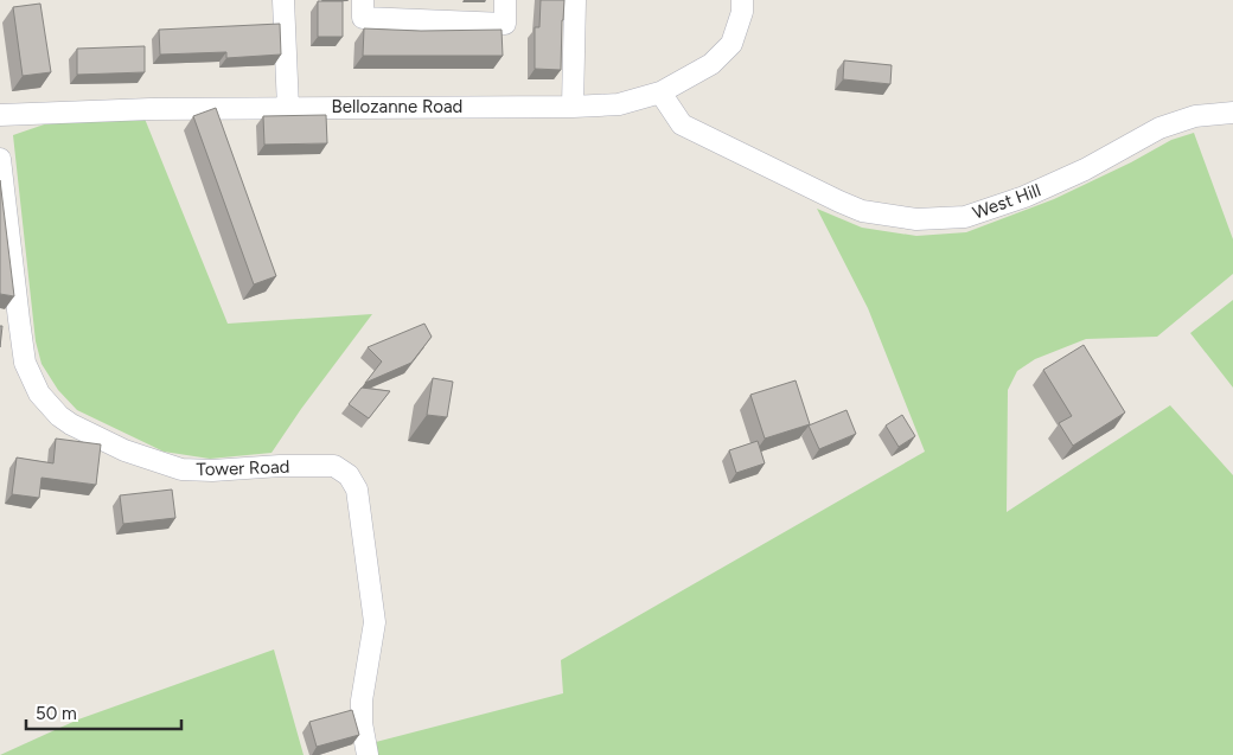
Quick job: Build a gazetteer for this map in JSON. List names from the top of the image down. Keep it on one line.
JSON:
{"streets":{"street":["Bellozanne Road","West Hill","Tower Road"]},"crossings":[["Bellozanne Road","West Hill"]],"scale_bar":"50 m"}
